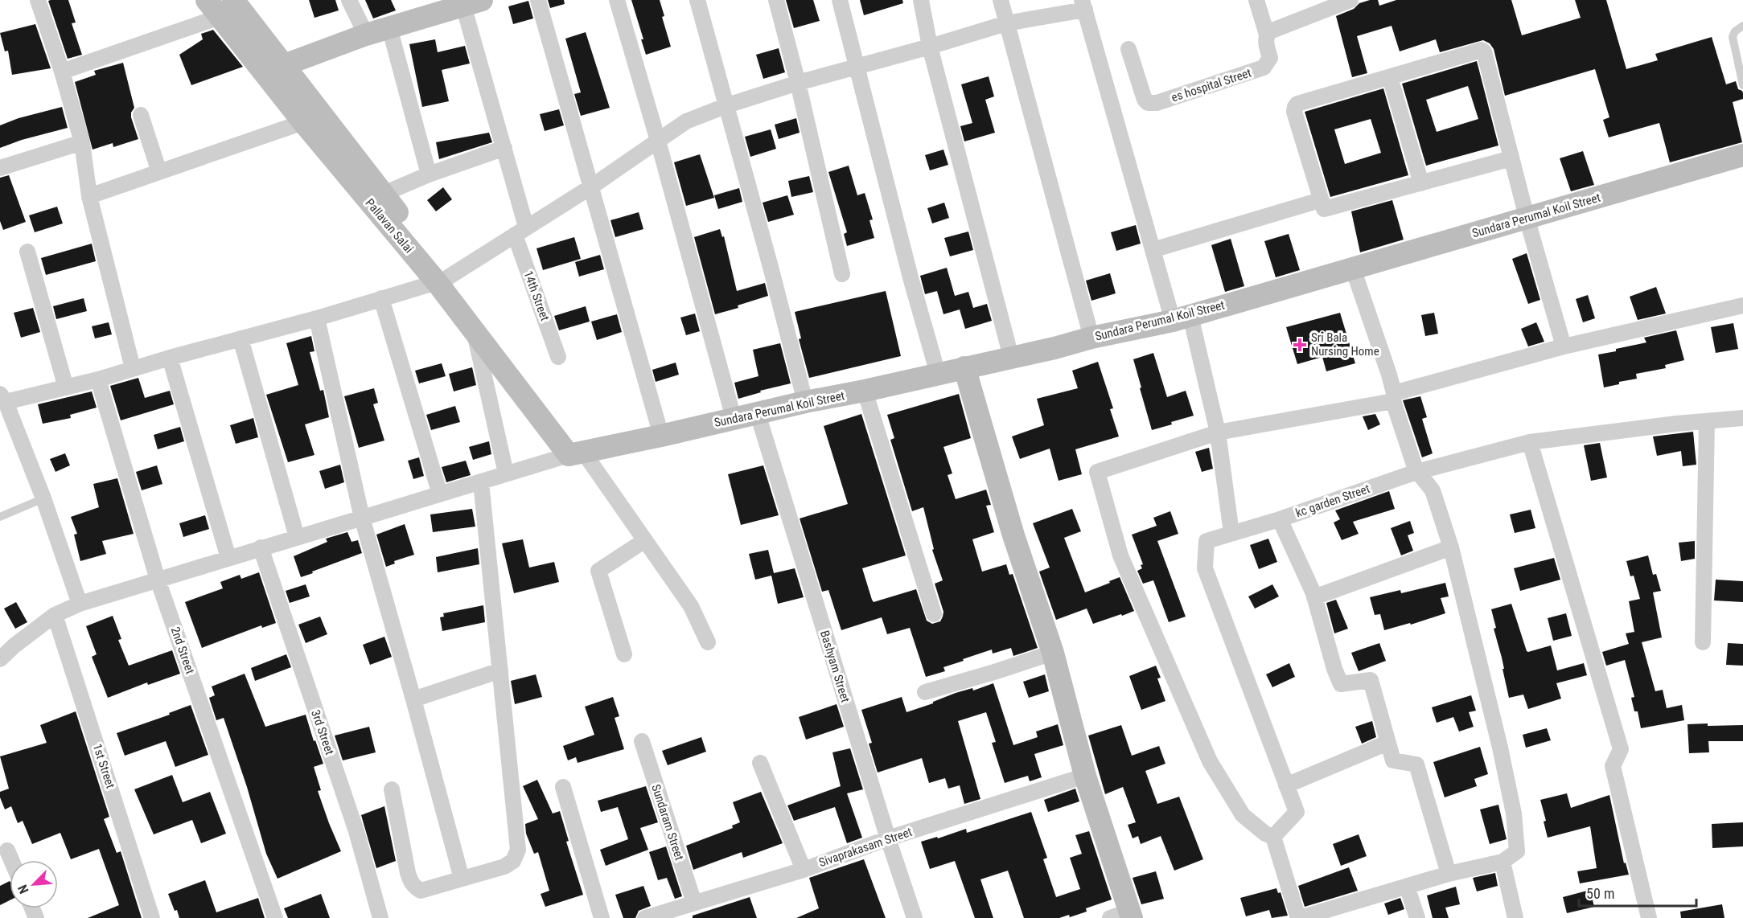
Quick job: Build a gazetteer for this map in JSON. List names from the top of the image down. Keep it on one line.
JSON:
{"streets":{"street":["es hospital Street","Sundara Perumal Koil Street","Pallavan Salai","14th Street","kc garden Street","2nd Street","Bashyam Street","3rd Street","1st Street","Sundaram Street","Sivaprakasam Street"]},"crossings":[["Sundara Perumal Koil Street","Pallavan Salai"],["Sundara Perumal Koil Street","Bashyam Street"],["Bashyam Street","Sivaprakasam Street"],["Sundaram Street","Sivaprakasam Street"]],"places":{"health":["Sri Bala Nursing Home"]},"scale_bar":"50 m","north":"bottom left"}
